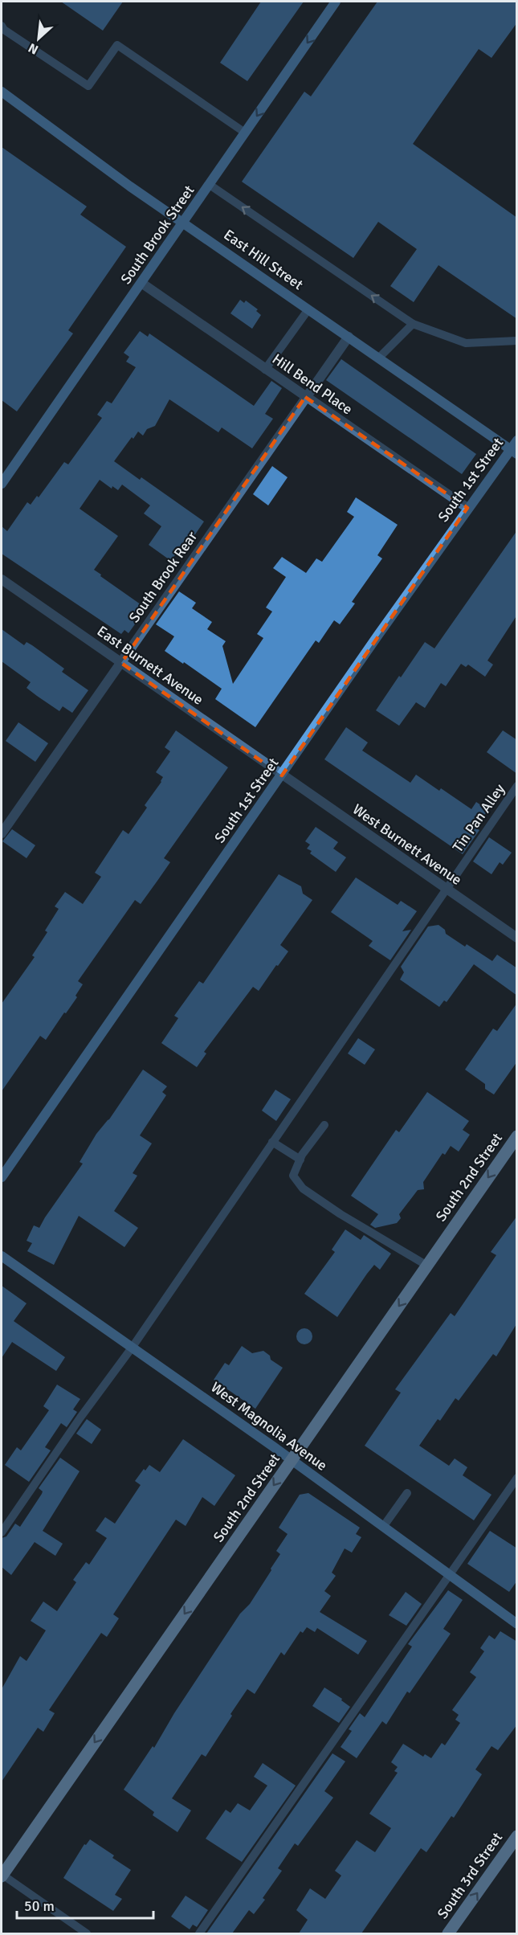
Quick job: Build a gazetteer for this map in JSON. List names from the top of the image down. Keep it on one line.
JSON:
{"streets":{"main road":["South 2nd Street","South 3rd Street"],"street":["South Brook Street","East Hill Street","Hill Bend Place","South 1st Street","South Brook Rear","East Burnett Avenue","West Burnett Avenue","West Magnolia Avenue"],"lane":["Tin Pan Alley"]},"crossings":[["South Brook Street","East Hill Street"],["South Brook Street","Hill Bend Place"],["East Hill Street","South 1st Street"],["East Hill Street","South Brook Rear"],["Hill Bend Place","South 1st Street"],["Hill Bend Place","South Brook Rear"],["South 1st Street","East Burnett Avenue"],["South 1st Street","West Burnett Avenue"],["South Brook Rear","East Burnett Avenue"],["East Burnett Avenue","West Burnett Avenue"],["Tin Pan Alley","West Burnett Avenue"],["Tin Pan Alley","West Magnolia Avenue"],["South 2nd Street","West Magnolia Avenue"]],"one_way":["South 2nd Street","South 3rd Street"],"scale_bar":"50 m","north":"bottom left"}
